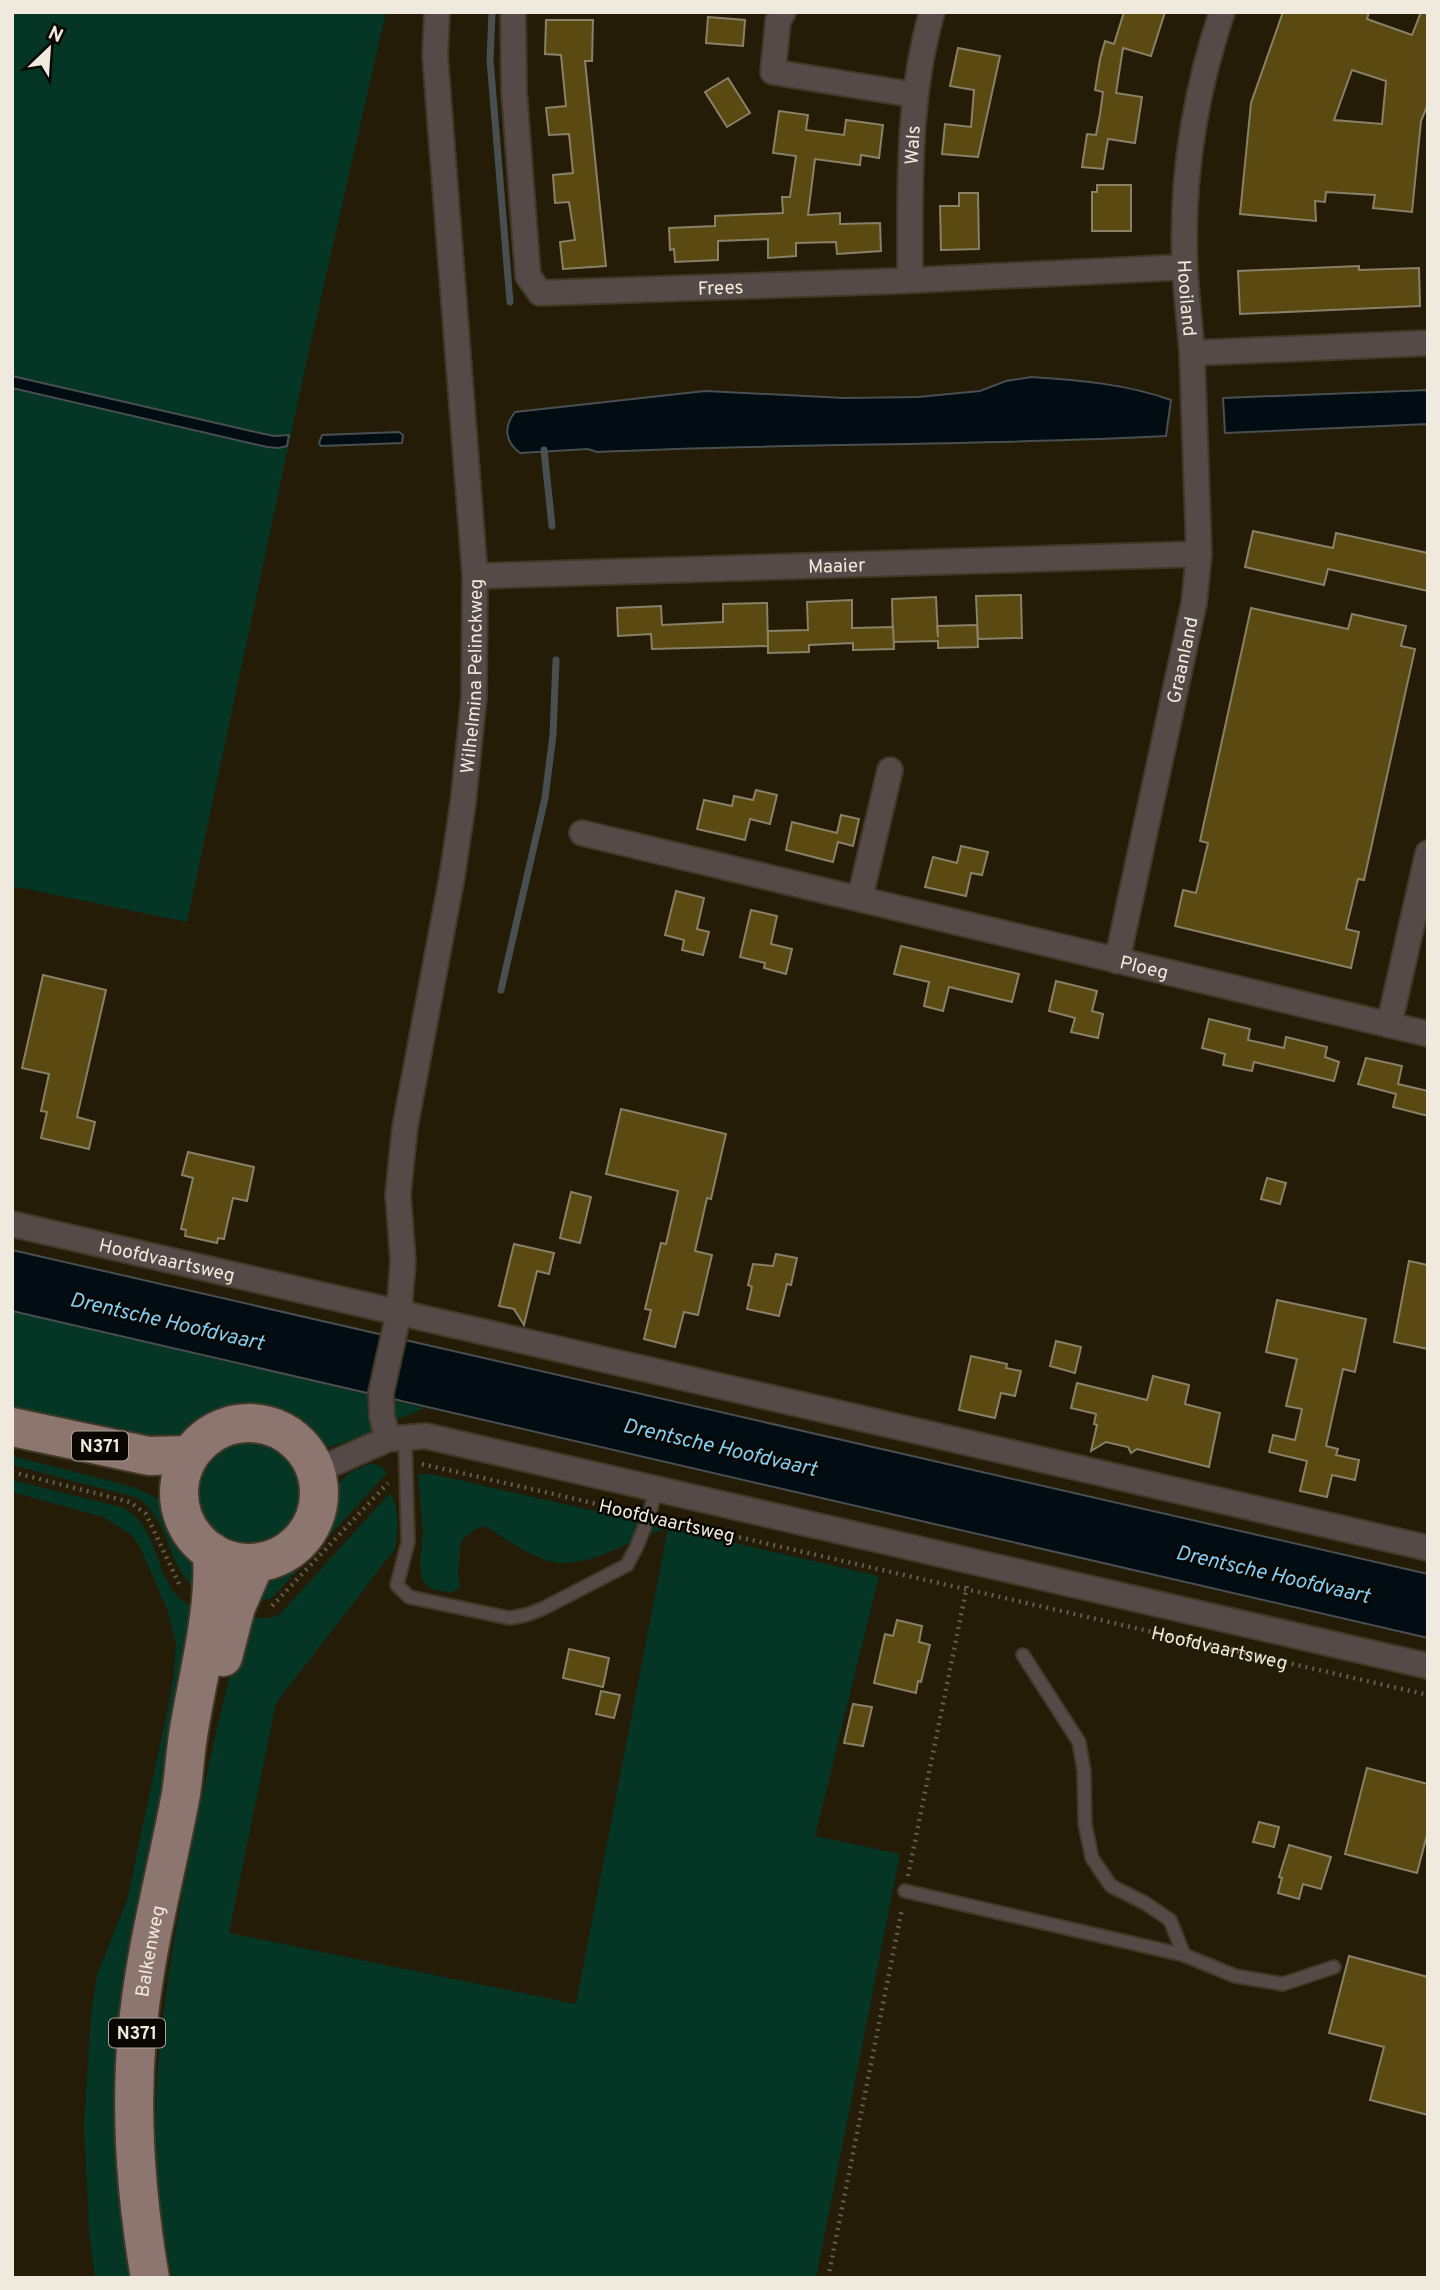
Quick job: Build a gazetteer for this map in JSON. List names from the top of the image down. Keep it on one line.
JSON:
{"streets":{"main road":["N371","Balkenweg"],"street":["Wals","Frees","Hooiland","Maaier","Graanland","Wilhelmina Pelinckweg","Ploeg","Hoofdvaartsweg"]},"crossings":[["Wals","Frees"],["Frees","Hooiland"],["Hooiland","Graanland"],["Maaier","Graanland"],["Maaier","Wilhelmina Pelinckweg"],["Graanland","Ploeg"],["Wilhelmina Pelinckweg","Hoofdvaartsweg"],["Hoofdvaartsweg","N371"],["Hoofdvaartsweg","Balkenweg"],["N371","Balkenweg"]],"water":["Drentsche Hoofdvaart"],"north":"top right"}
